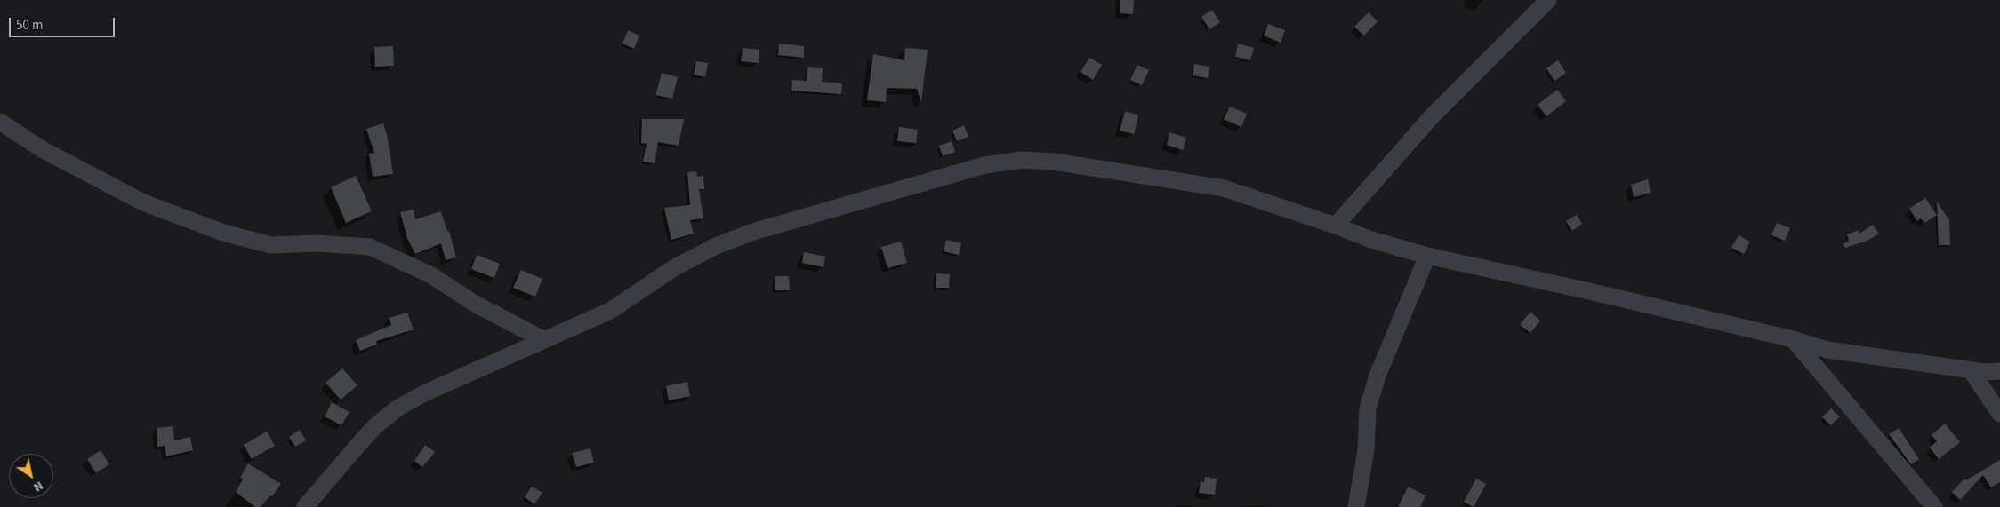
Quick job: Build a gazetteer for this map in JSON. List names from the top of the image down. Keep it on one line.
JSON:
{"scale_bar":"50 m","north":"bottom right"}
